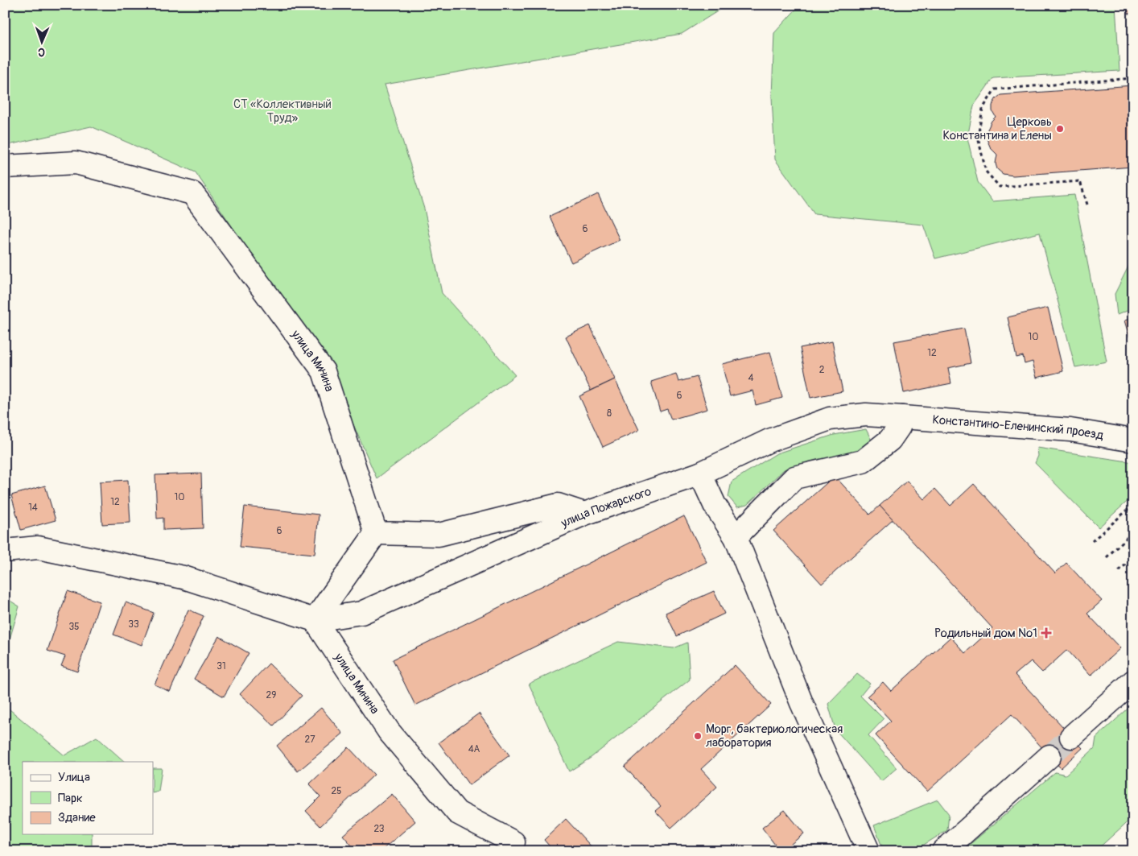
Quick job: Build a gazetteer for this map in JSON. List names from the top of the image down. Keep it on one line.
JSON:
{"streets":{"street":["улица Минина","Константино-Еленинский проезд","улица Пожарского"]},"crossings":[["улица Минина","улица Пожарского"],["Константино-Еленинский проезд","улица Пожарского"]],"parks":["СТ «Коллективный Труд»"],"places":{"other":["Церковь Константина и Елены","Морг, бактериологическая лаборатория"],"health":["Родильный дом №1"]},"house_numbers":["6","10","12","2","4","6","8","10","12","14","6","33","35","31","29","27","4А","25","23"],"legend":["Улица","Парк","Здание"],"north":"bottom"}
